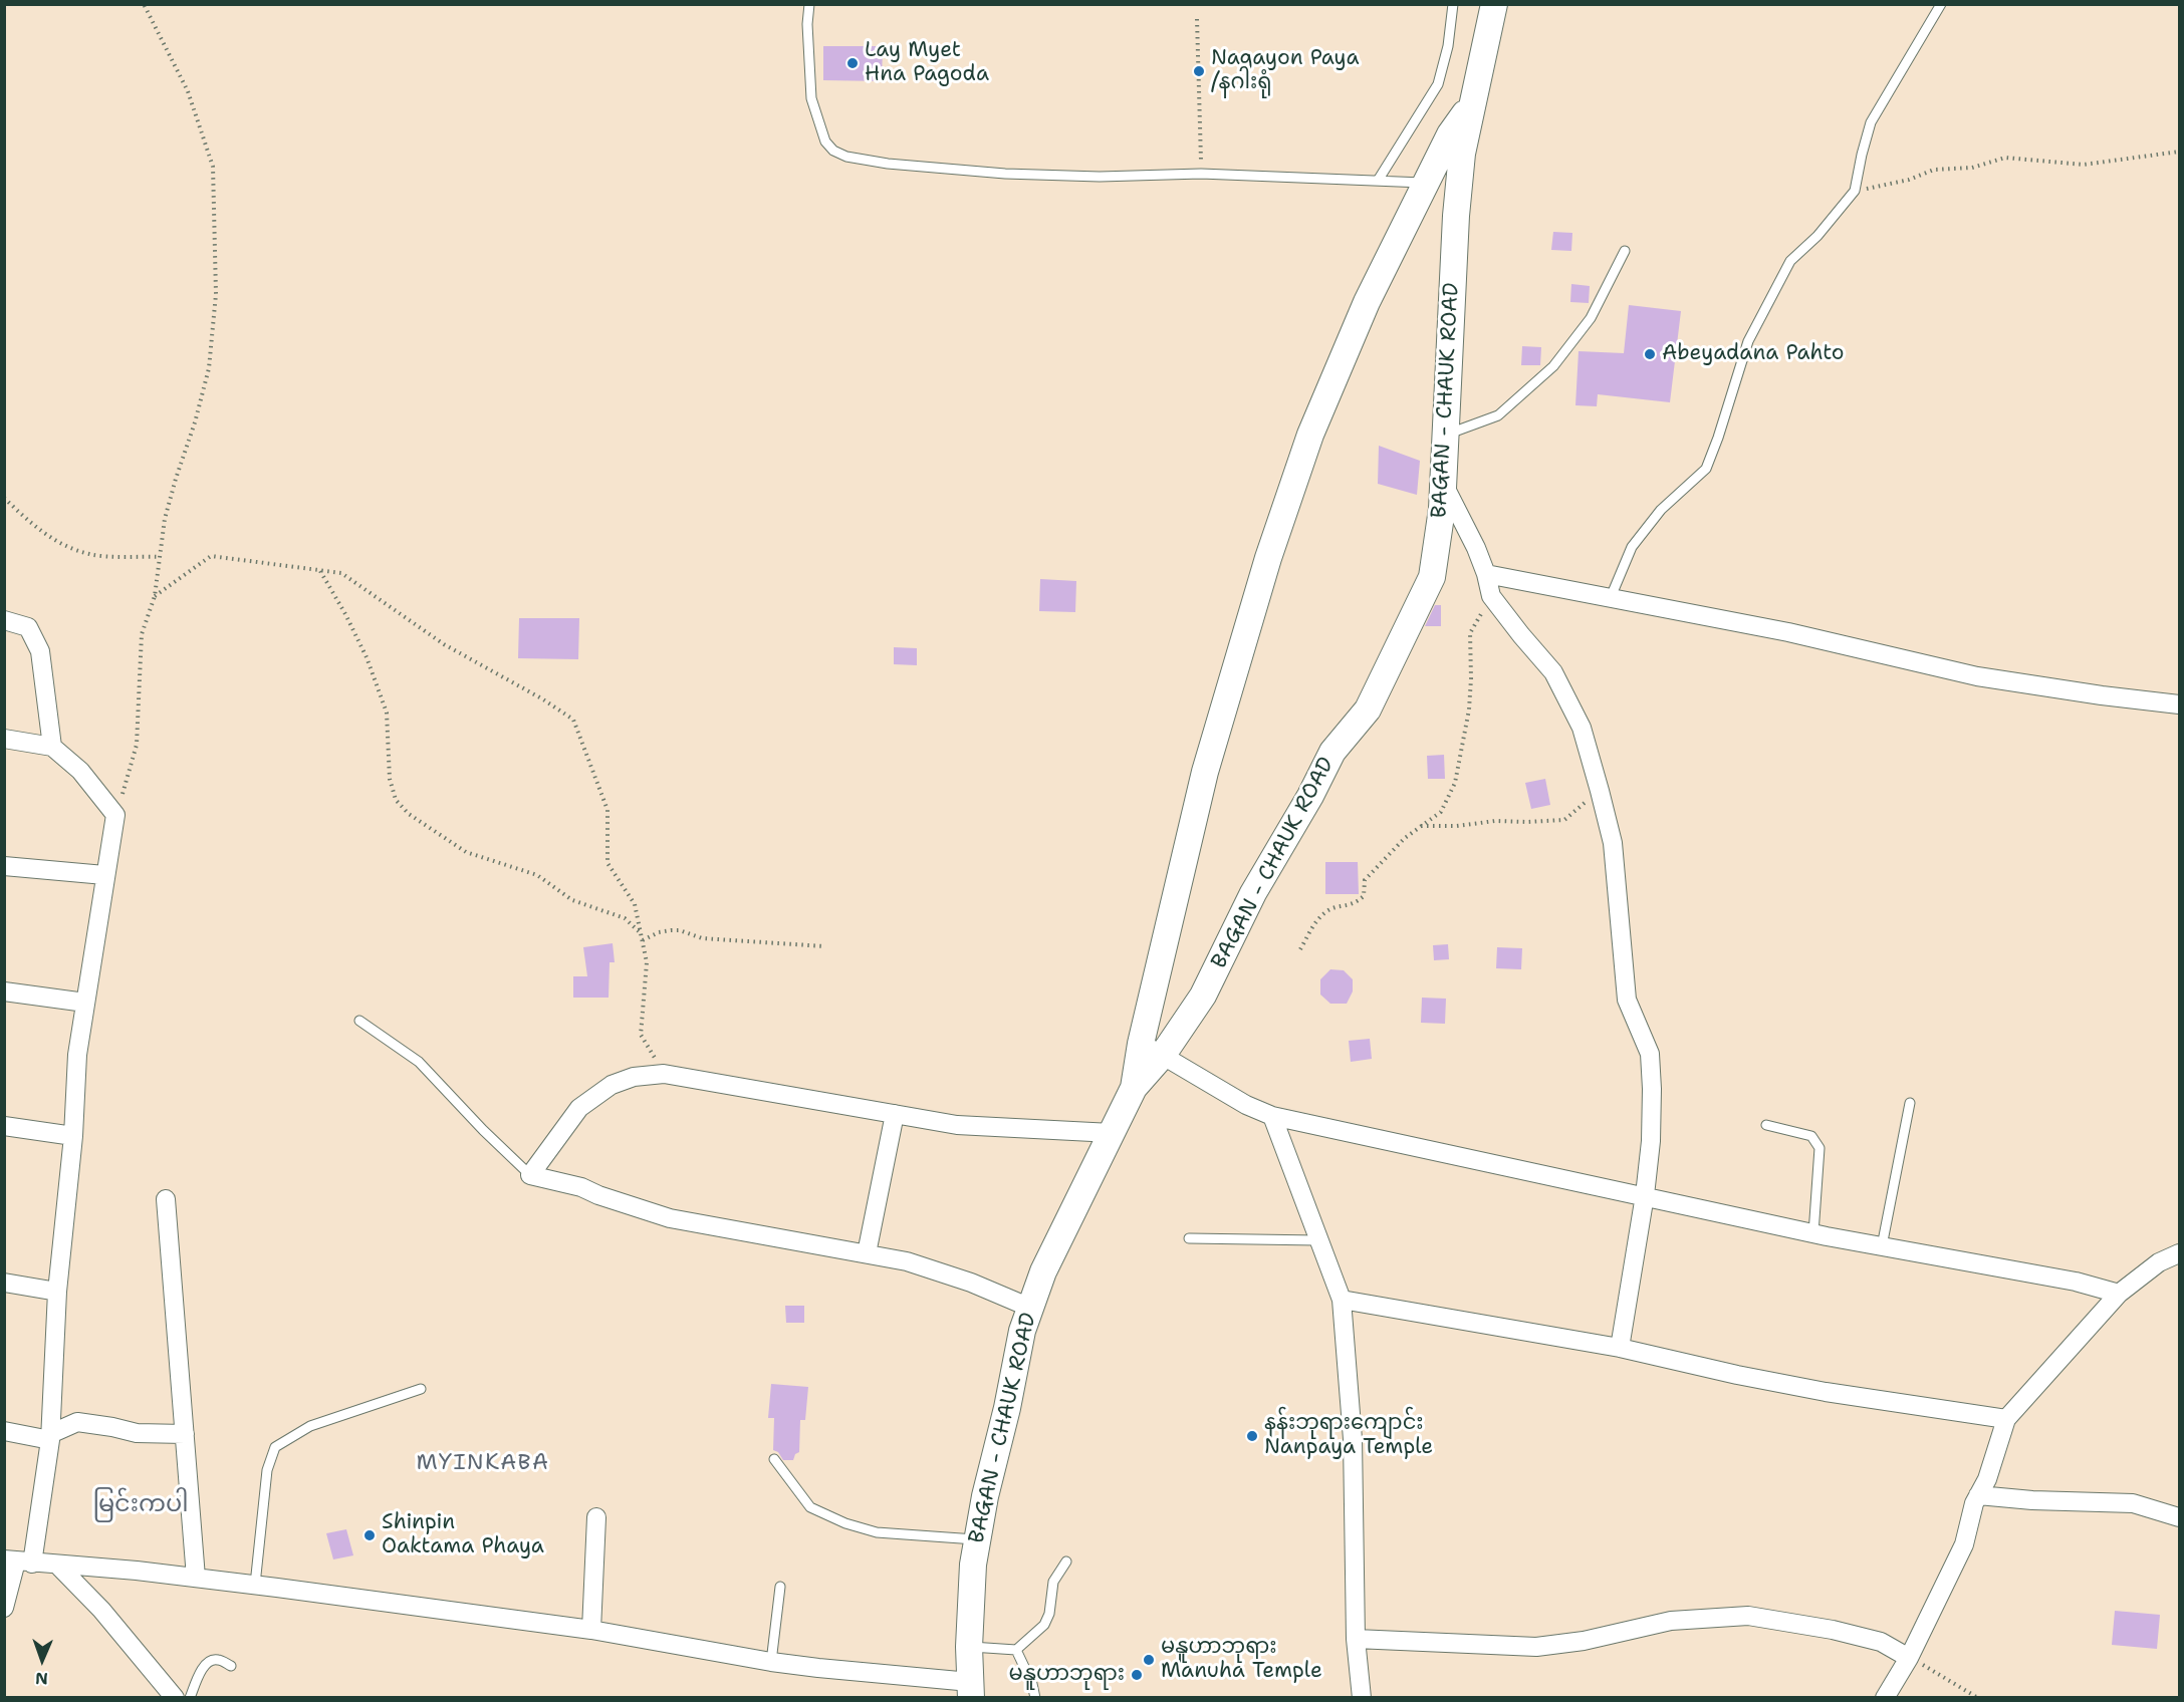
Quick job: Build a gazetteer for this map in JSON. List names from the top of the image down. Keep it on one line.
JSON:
{"streets":{"main road":["BAGAN - CHAUK ROAD"]},"districts":["MYINKABA","မြင်းကပါ"],"places":["Lay Myet Hna Pagoda","Nagayon Paya /နဂါးရုံ","Abeyadana Pahto","နန်းဘုရားကျောင်း Nanpaya Temple","Shinpin Oaktama Phaya","မနူဟာဘုရား Manuha Temple","မနူဟာဘုရား"],"north":"bottom"}
